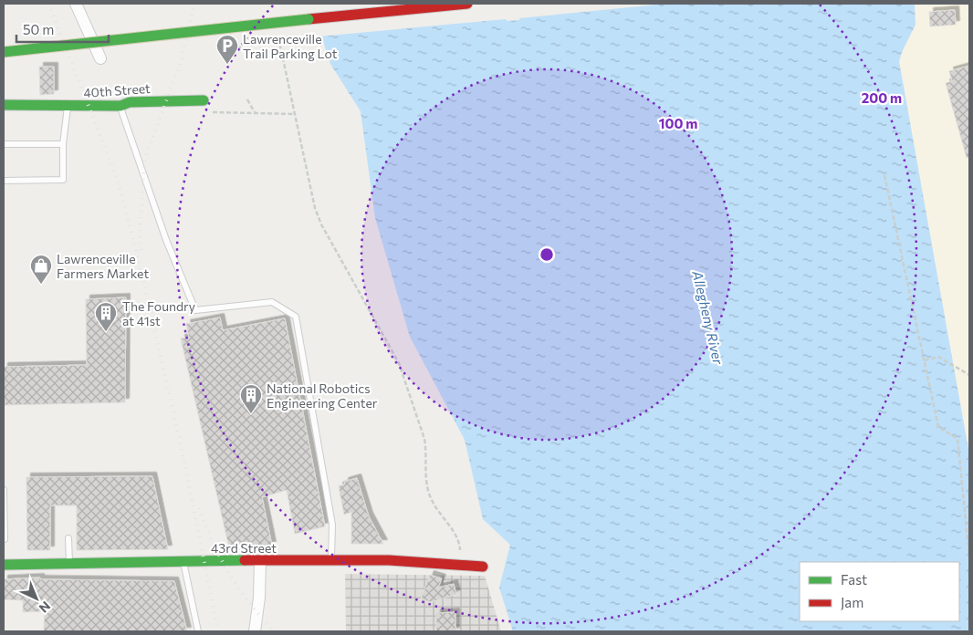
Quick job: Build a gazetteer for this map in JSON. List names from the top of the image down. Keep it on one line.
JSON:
{"streets":{"street":["40th Street","43rd Street"]},"water":["Allegheny River"],"places":{"parking":["Lawrenceville Trail Parking Lot"],"shop":["Lawrenceville Farmers Market"],"building":["The Foundry at 41st","National Robotics Engineering Center"]},"legend":["Fast","Jam"],"scale_bar":"50 m","north":"bottom right","rings":["200 m","100 m"]}
